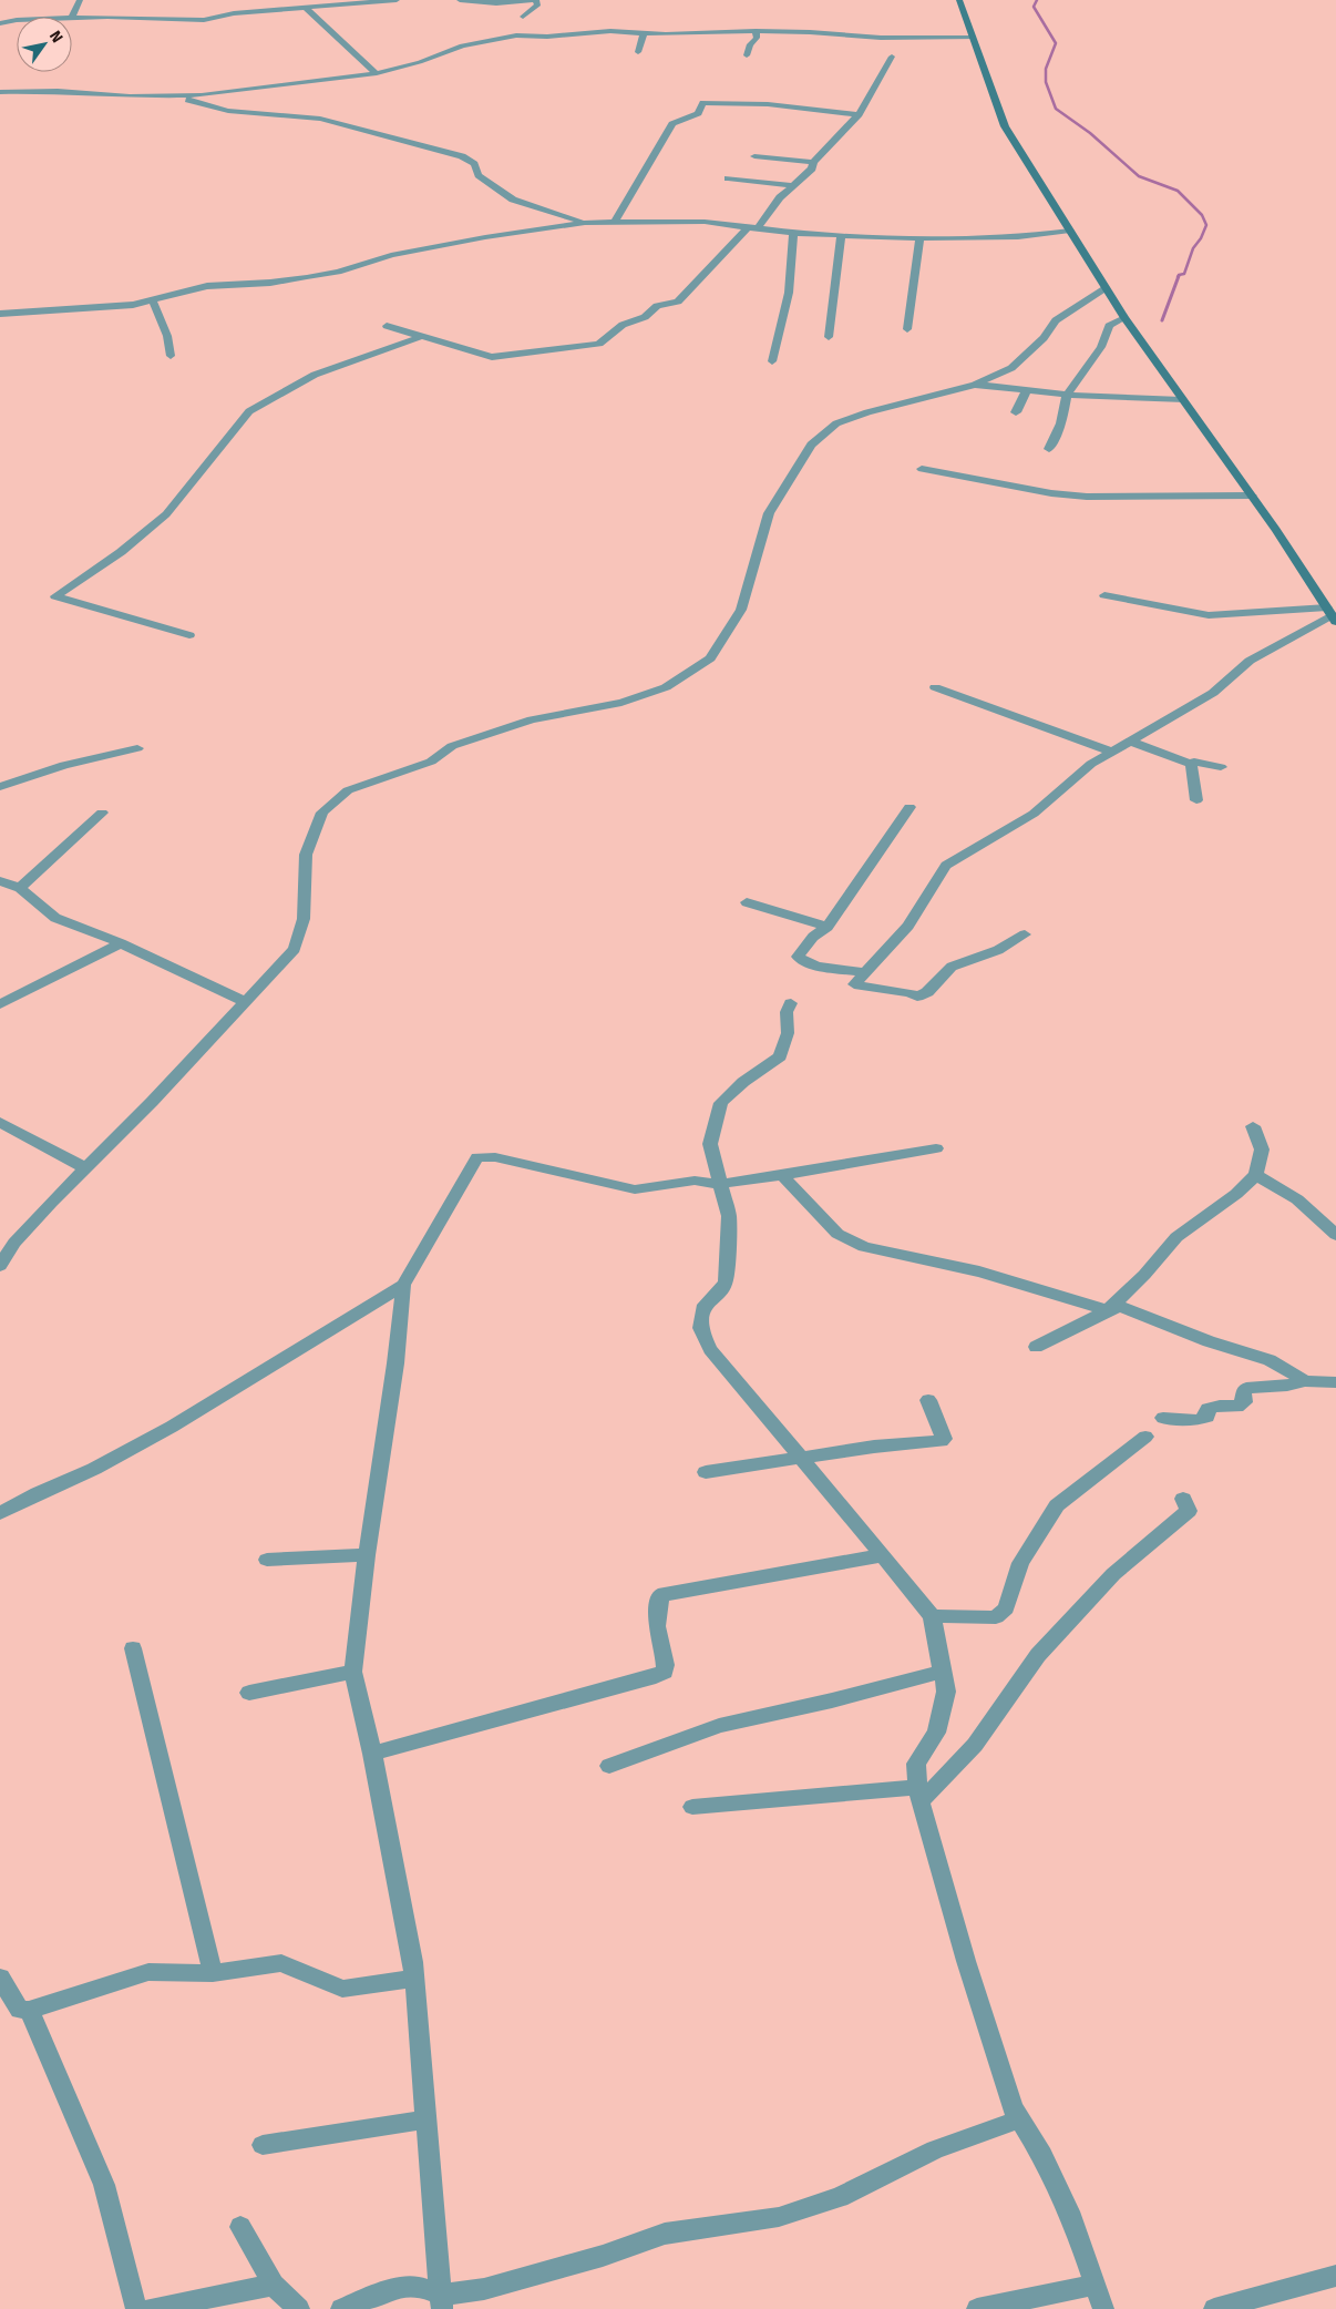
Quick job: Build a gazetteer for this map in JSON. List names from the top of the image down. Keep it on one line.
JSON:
{"north":"top right"}
